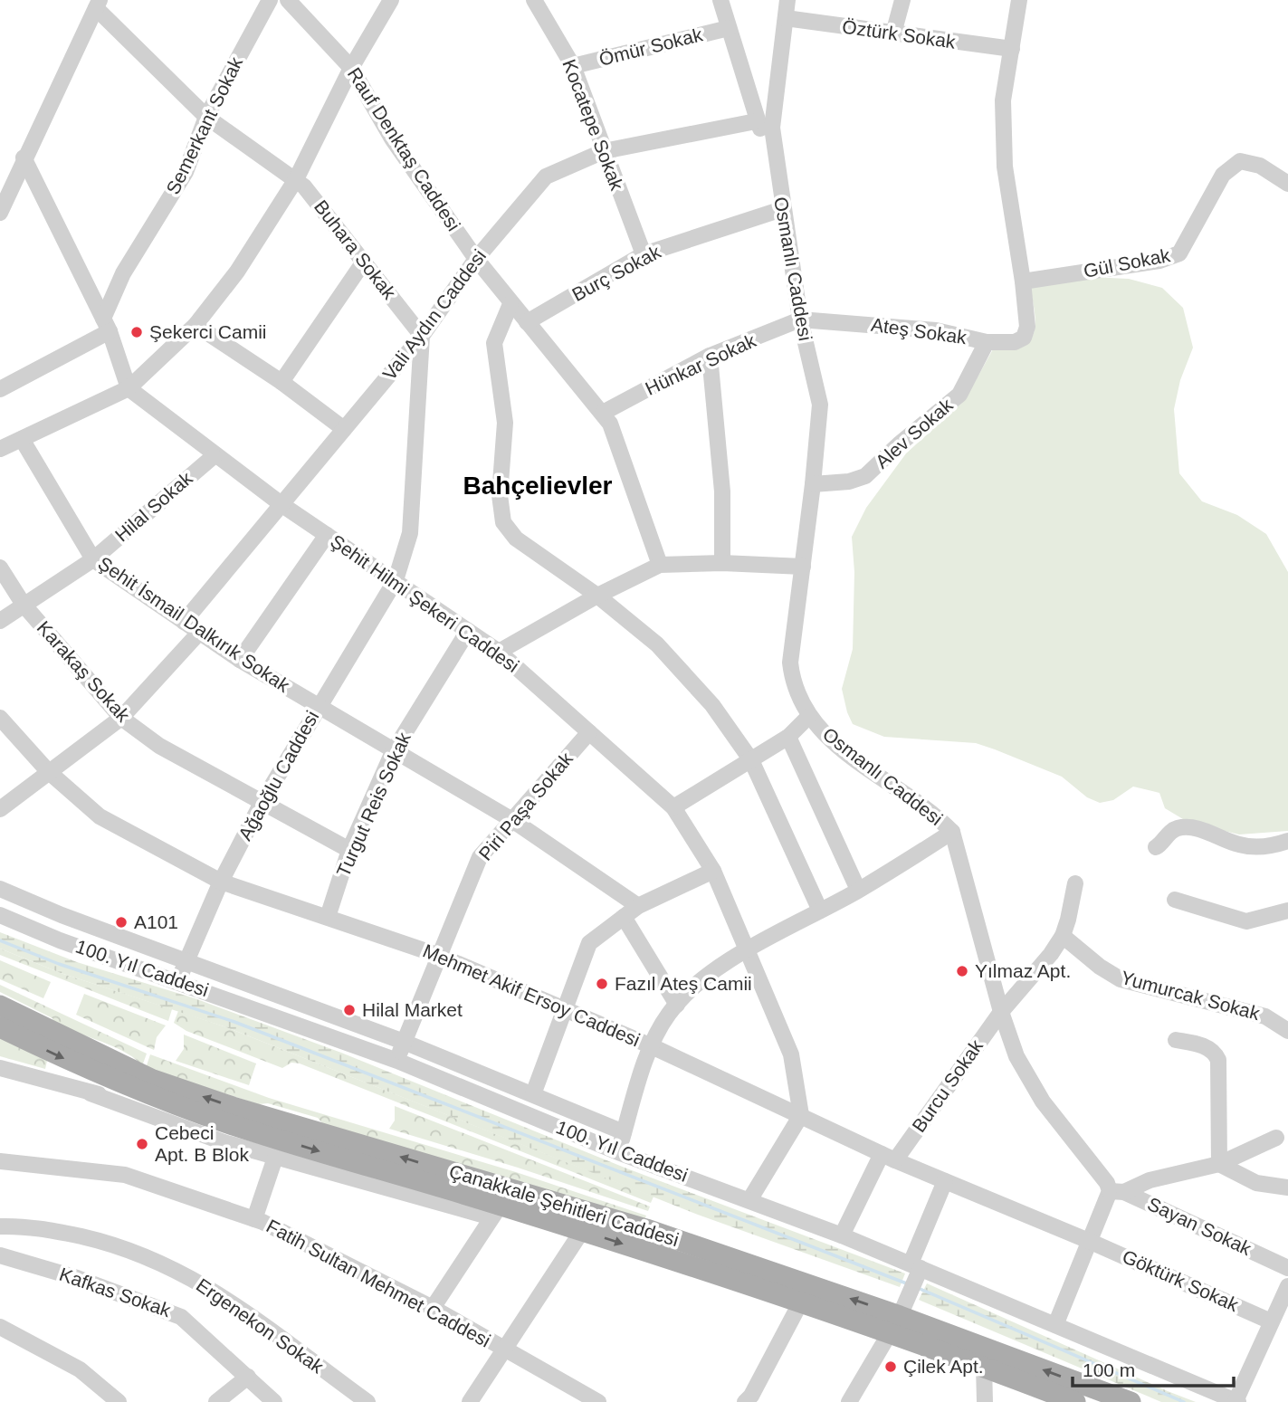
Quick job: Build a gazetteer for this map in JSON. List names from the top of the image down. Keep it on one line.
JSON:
{"streets":{"main road":["Çanakkale Şehitleri Caddesi"],"street":["Öztürk Sokak","Ömür Sokak","Kocatepe Sokak","Semerkant Sokak","Rauf Denktaş Caddesi","Buhara Sokak","Gül Sokak","Osmanlı Caddesi","Burç Sokak","Vali Aydın Caddesi","Ateş Sokak","Hünkar Sokak","Alev Sokak","Hilal Sokak","Şehit Hilmi Şekeri Caddesi","Şehit İsmail Dalkırık Sokak","Karakaş Sokak","Ağaoğlu Caddesi","Turgut Reis Sokak","Piri Paşa Sokak","100. Yıl Caddesi","Mehmet Akif Ersoy Caddesi","Yumurcak Sokak","Burcu Sokak","Sayan Sokak","Göktürk Sokak","Fatih Sultan Mehmet Caddesi","Kafkas Sokak","Ergenekon Sokak"]},"crossings":[["Öztürk Sokak","Osmanlı Caddesi"],["Ömür Sokak","Kocatepe Sokak"],["Kocatepe Sokak","Burç Sokak"],["Kocatepe Sokak","Vali Aydın Caddesi"],["Semerkant Sokak","Buhara Sokak"],["Rauf Denktaş Caddesi","Burç Sokak"],["Rauf Denktaş Caddesi","Vali Aydın Caddesi"],["Rauf Denktaş Caddesi","Hünkar Sokak"],["Buhara Sokak","Vali Aydın Caddesi"],["Gül Sokak","Ateş Sokak"],["Osmanlı Caddesi","Burç Sokak"],["Osmanlı Caddesi","Ateş Sokak"],["Osmanlı Caddesi","Hünkar Sokak"],["Osmanlı Caddesi","Alev Sokak"],["Osmanlı Caddesi","Burcu Sokak"],["Osmanlı Caddesi","Sayan Sokak"],["Vali Aydın Caddesi","Şehit Hilmi Şekeri Caddesi"],["Vali Aydın Caddesi","Şehit İsmail Dalkırık Sokak"],["Ateş Sokak","Hünkar Sokak"],["Ateş Sokak","Alev Sokak"],["Hilal Sokak","Şehit Hilmi Şekeri Caddesi"],["Hilal Sokak","Şehit İsmail Dalkırık Sokak"],["Hilal Sokak","Karakaş Sokak"],["Şehit Hilmi Şekeri Caddesi","Ağaoğlu Caddesi"],["Şehit Hilmi Şekeri Caddesi","Turgut Reis Sokak"],["Şehit Hilmi Şekeri Caddesi","Piri Paşa Sokak"],["Şehit Hilmi Şekeri Caddesi","Mehmet Akif Ersoy Caddesi"],["Şehit İsmail Dalkırık Sokak","Ağaoğlu Caddesi"],["Şehit İsmail Dalkırık Sokak","Turgut Reis Sokak"],["Şehit İsmail Dalkırık Sokak","Piri Paşa Sokak"],["Karakaş Sokak","Ağaoğlu Caddesi"],["Karakaş Sokak","Turgut Reis Sokak"],["Ağaoğlu Caddesi","100. Yıl Caddesi"],["Ağaoğlu Caddesi","Mehmet Akif Ersoy Caddesi"],["Turgut Reis Sokak","Mehmet Akif Ersoy Caddesi"],["Piri Paşa Sokak","100. Yıl Caddesi"],["Piri Paşa Sokak","Mehmet Akif Ersoy Caddesi"],["100. Yıl Caddesi","Burcu Sokak"],["Mehmet Akif Ersoy Caddesi","Burcu Sokak"],["Mehmet Akif Ersoy Caddesi","Göktürk Sokak"],["Yumurcak Sokak","Burcu Sokak"]],"districts":["Bahçelievler"],"places":["Şekerci Camii","A101","Yılmaz Apt.","Fazıl Ateş Camii","Hilal Market","Cebeci Apt. B Blok","Çilek Apt."],"scale_bar":"100 m"}
